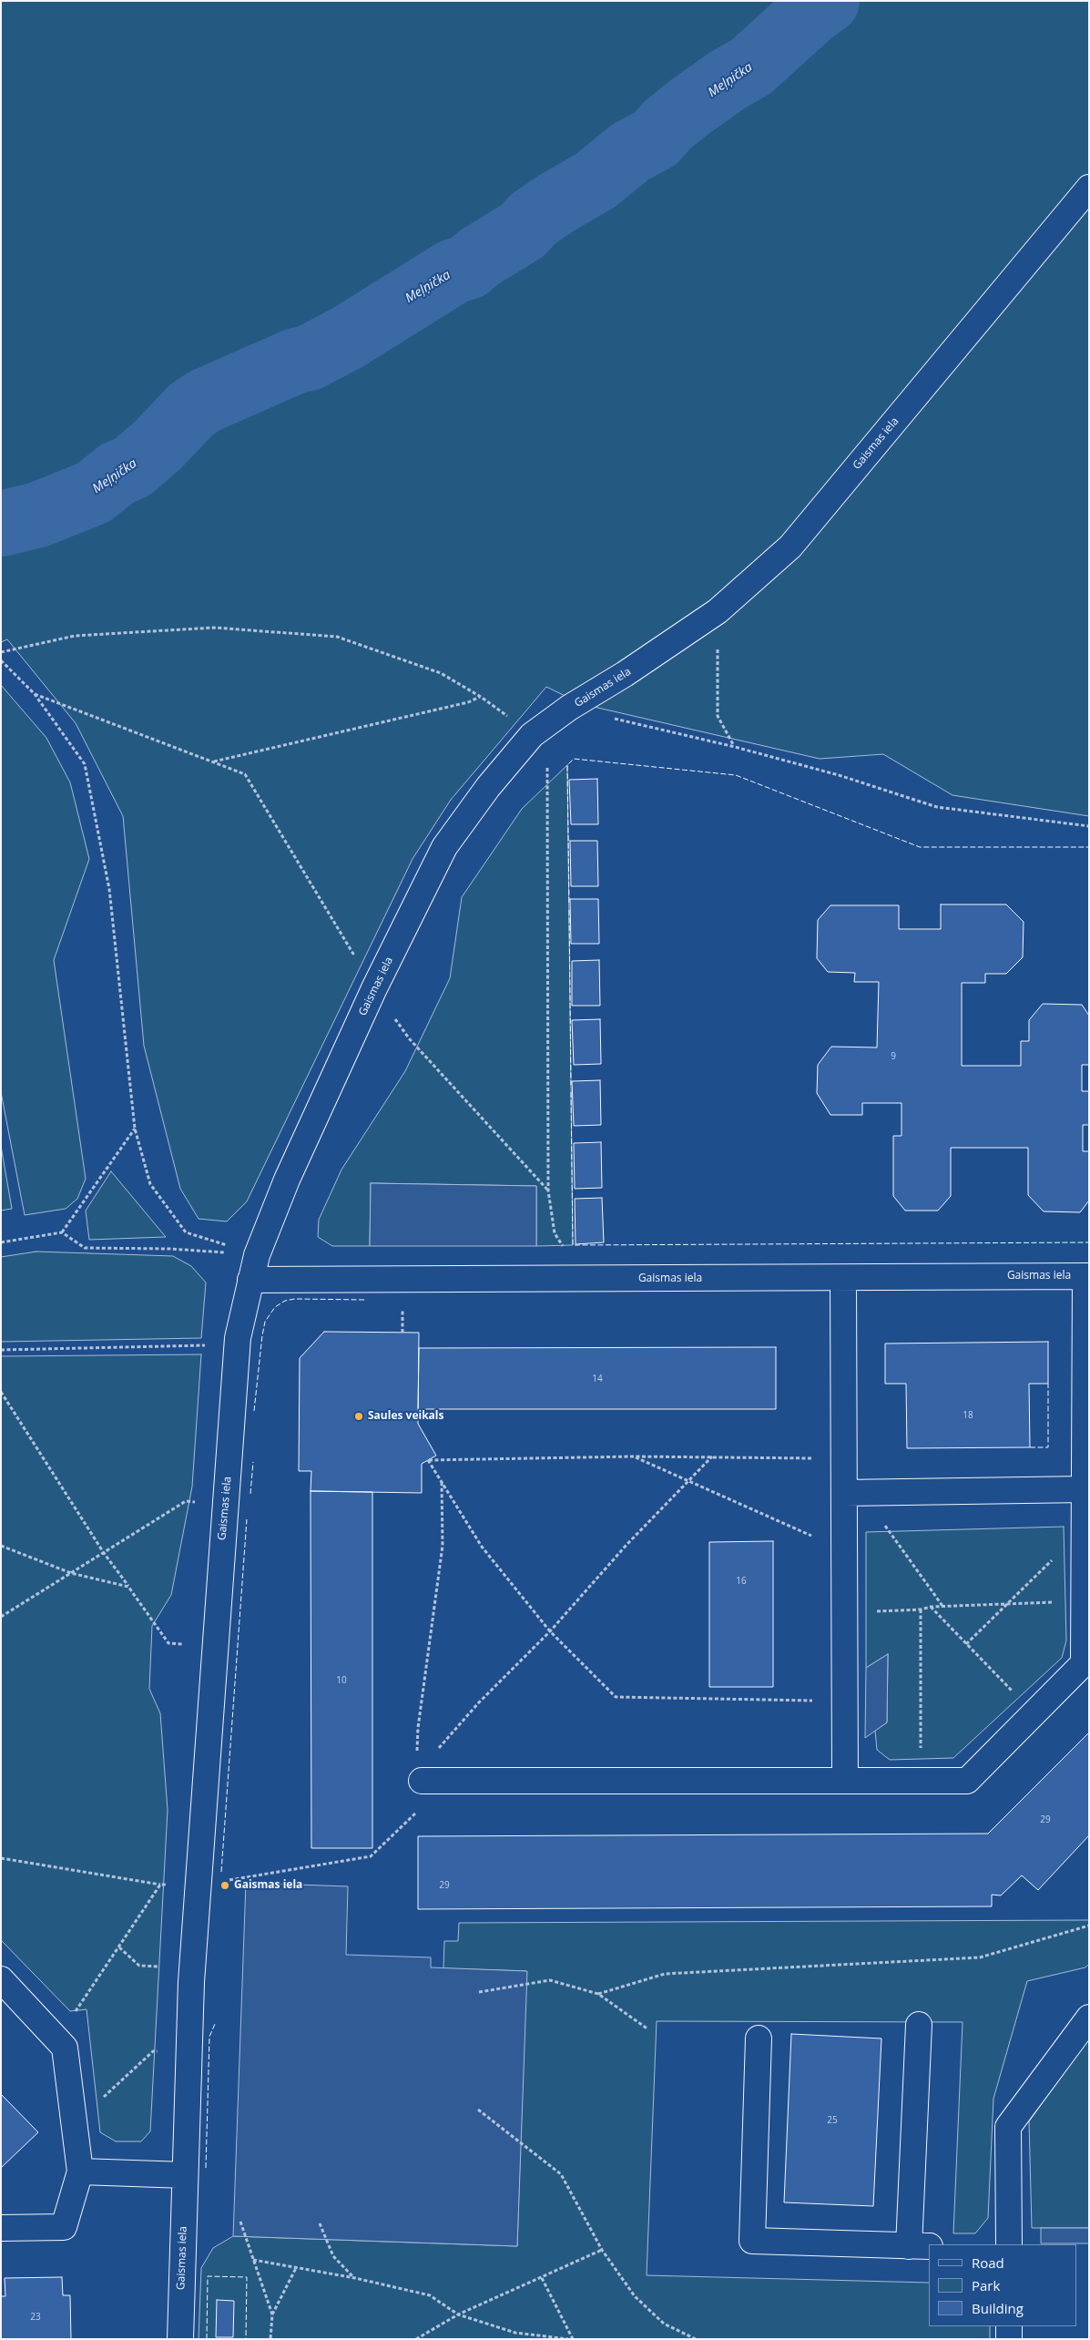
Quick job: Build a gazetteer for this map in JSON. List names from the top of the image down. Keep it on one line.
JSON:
{"streets":{"street":["Gaismas iela"]},"water":["Meļņička"],"places":["Saules veikals","Gaismas iela"],"house_numbers":["9","14","18","16","10","29","29","25","23"],"legend":["Road","Park","Building"]}
